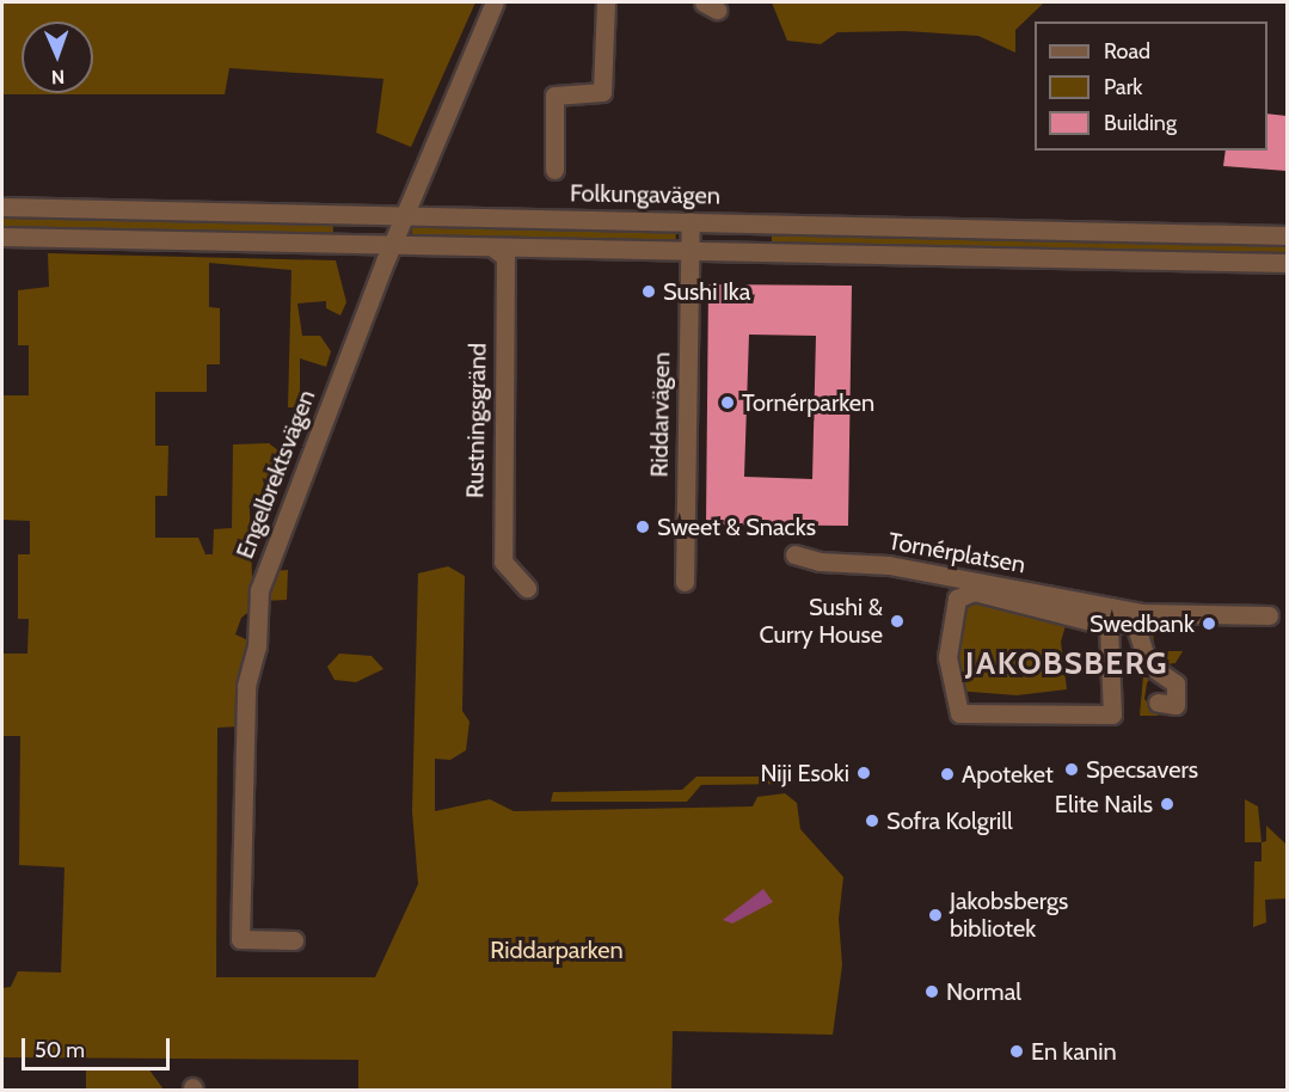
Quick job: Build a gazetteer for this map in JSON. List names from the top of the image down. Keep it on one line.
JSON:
{"streets":{"street":["Folkungavägen","Riddarvägen","Rustningsgränd","Engelbrektsvägen","Tornérplatsen"]},"crossings":[["Folkungavägen","Riddarvägen"],["Folkungavägen","Engelbrektsvägen"]],"districts":["JAKOBSBERG"],"parks":["Riddarparken"],"places":["Sushi Ika","Tornérparken","Sweet & Snacks","Sushi & Curry House","Swedbank","Specsavers","Niji Esoki","Apoteket","Elite Nails","Sofra Kolgrill","Jakobsbergs bibliotek","Normal","En kanin"],"legend":["Road","Park","Building"],"scale_bar":"50 m","north":"bottom"}
